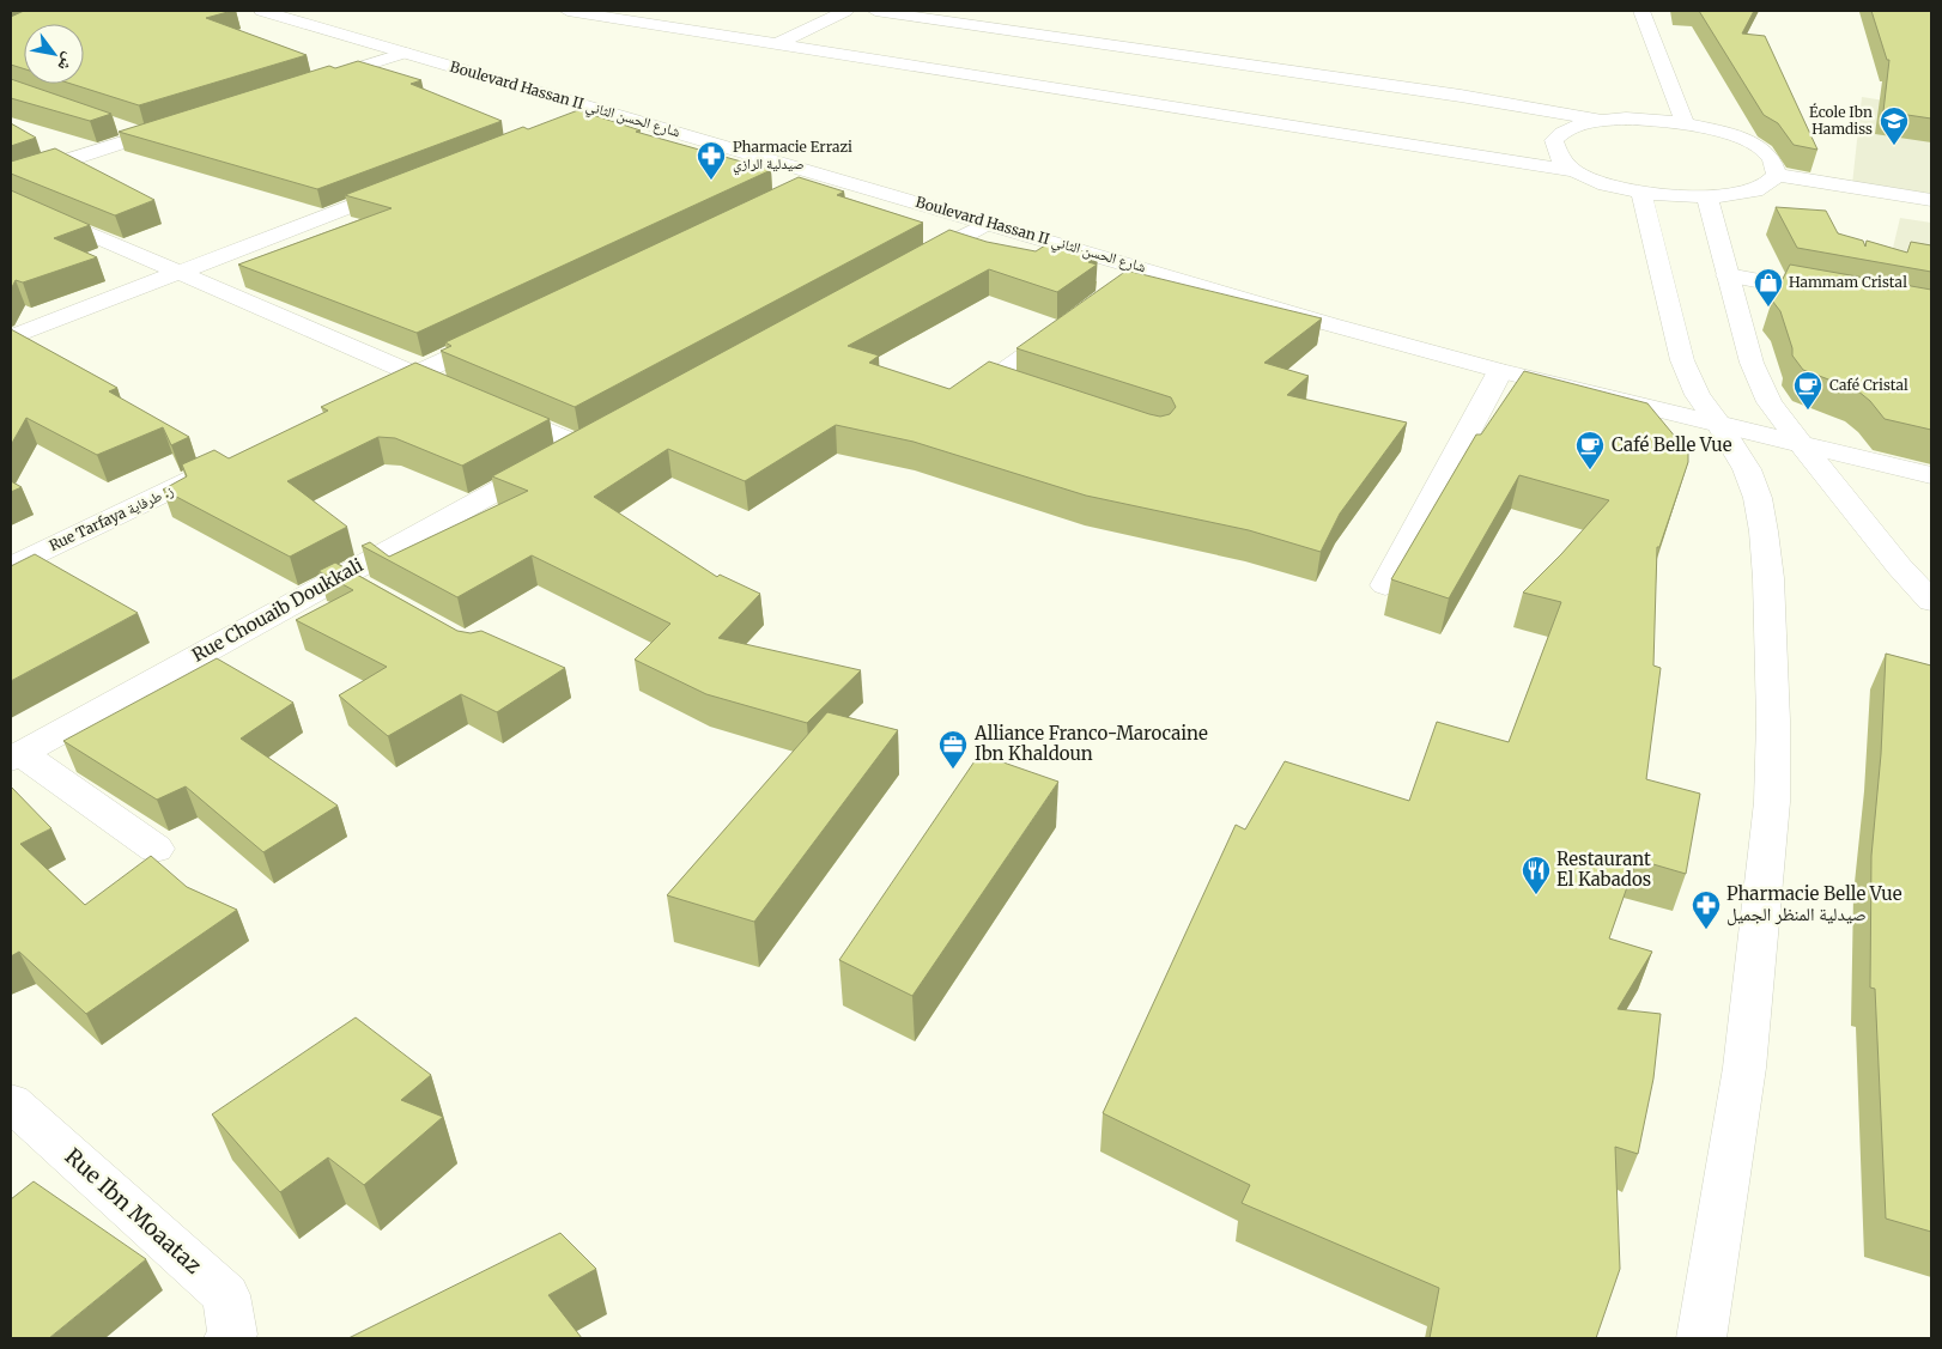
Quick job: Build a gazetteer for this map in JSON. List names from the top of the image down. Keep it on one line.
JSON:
{"streets":{"street":["Boulevard Hassan II شارع الحسن الثاني","Rue Tarfaya ز. طرفاية","Rue Chouaib Doukkali","Rue Ibn Moaataz"]},"places":{"school or university":["École Ibn Hamdiss"],"pharmacy":["Pharmacie Errazi صيدلية الرازي","Pharmacie Belle Vue صيدلية المنظر الجميل"],"shop":["Hammam Cristal"],"cafe":["Café Cristal","Café Belle Vue"],"office":["Alliance Franco-Marocaine Ibn Khaldoun"],"restaurant":["Restaurant El Kabados"]},"north":"bottom right"}
